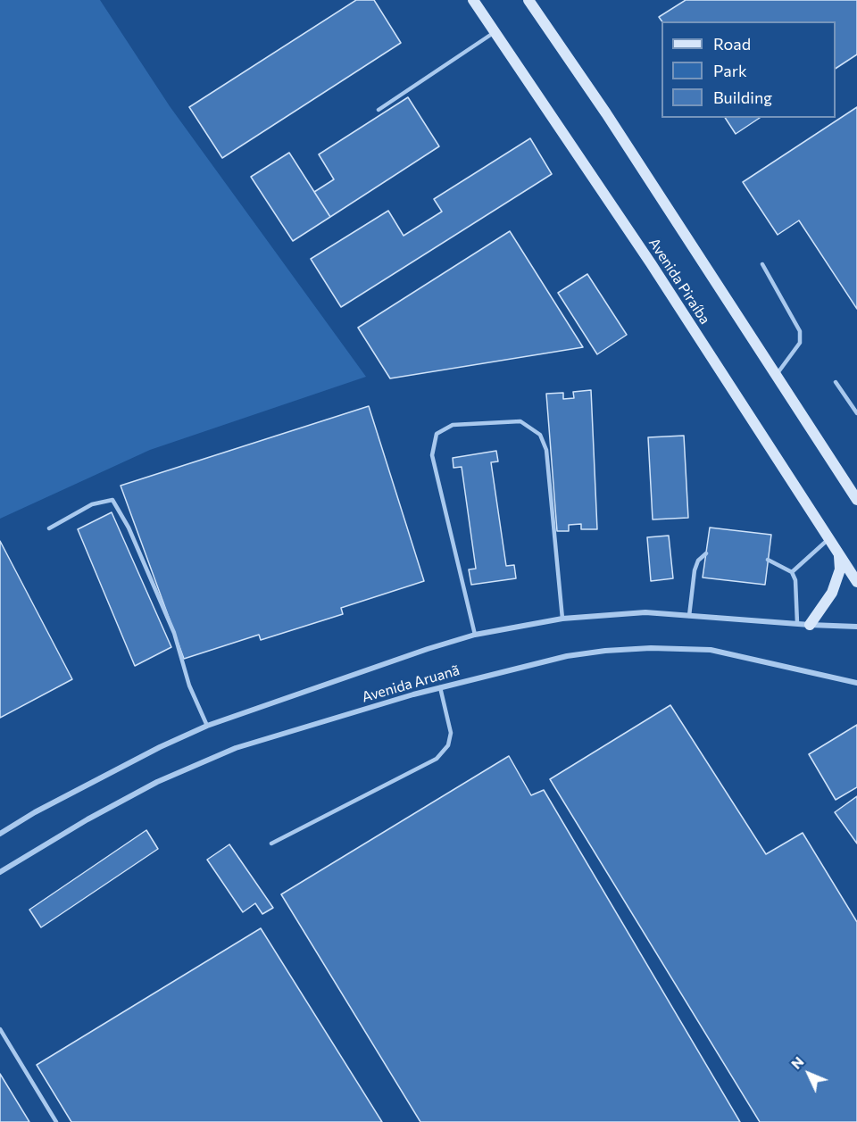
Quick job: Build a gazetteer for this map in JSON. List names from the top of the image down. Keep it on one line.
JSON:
{"streets":{"main road":["Avenida Piraíba"],"street":["Avenida Aruanã"]},"legend":["Road","Park","Building"],"north":"top left"}
